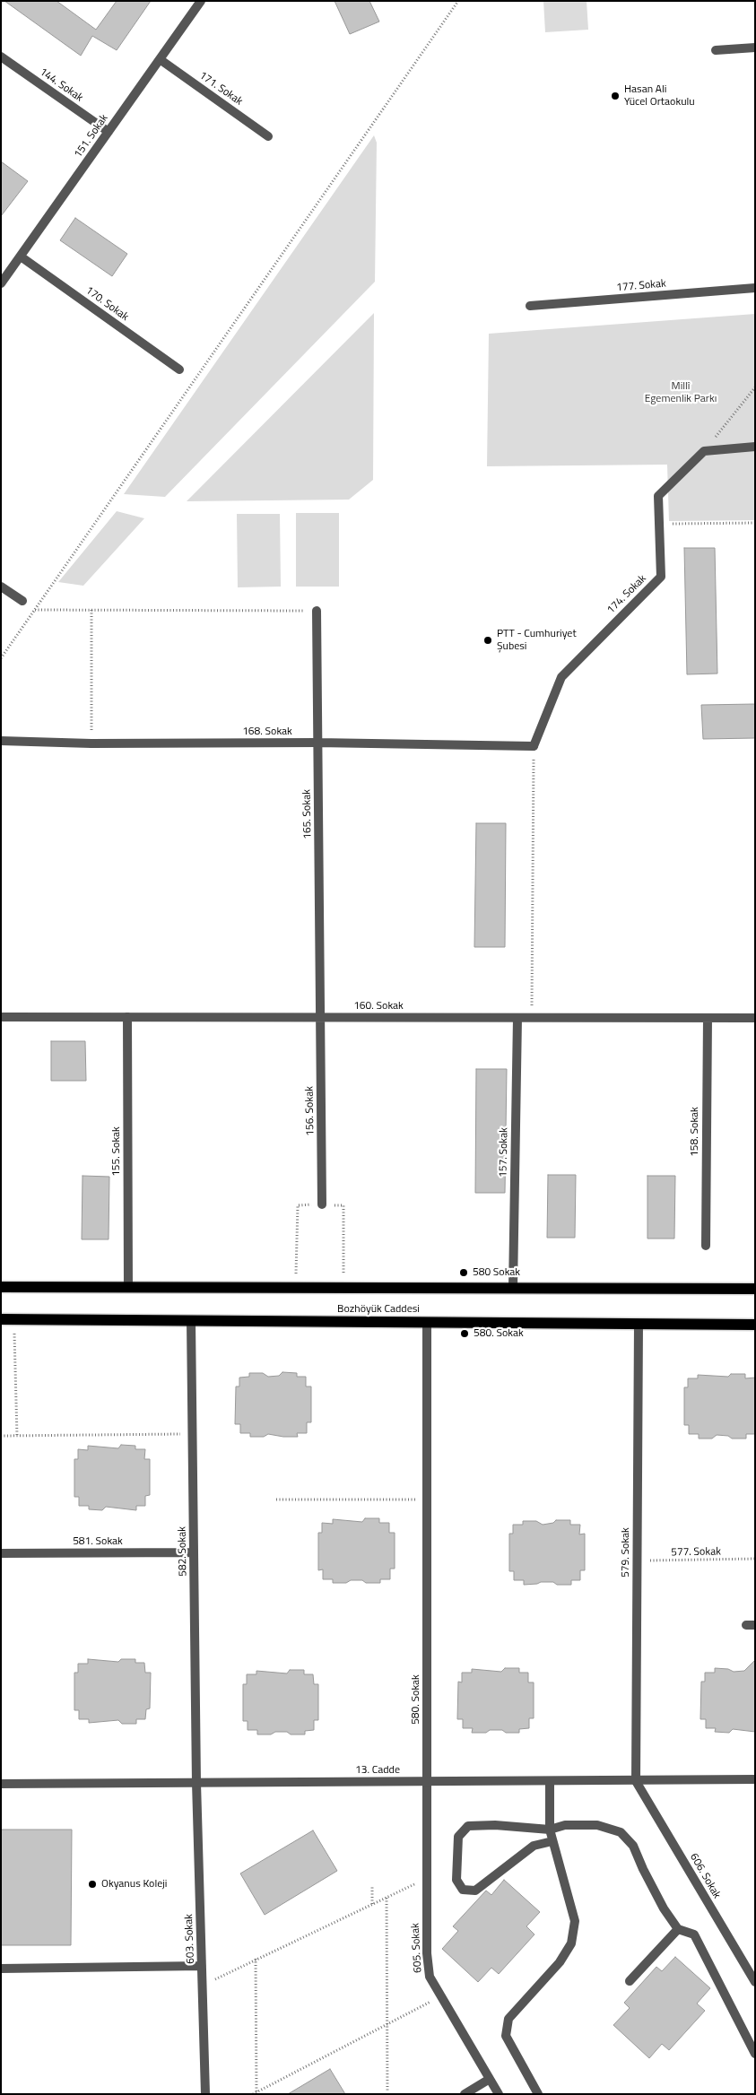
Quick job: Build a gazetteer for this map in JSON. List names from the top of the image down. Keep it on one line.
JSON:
{"streets":{"main road":["Bozhöyük Caddesi"],"street":["144. Sokak","171. Sokak","151. Sokak","177. Sokak","170. Sokak","174. Sokak","168. Sokak","165. Sokak","160. Sokak","156. Sokak","158. Sokak","155. Sokak","157. Sokak","581. Sokak","582. Sokak","579. Sokak","580. Sokak","13. Cadde","606. Sokak","603. Sokak","605. Sokak"],"path":["577. Sokak"]},"crossings":[["144. Sokak","151. Sokak"],["171. Sokak","151. Sokak"],["151. Sokak","170. Sokak"],["174. Sokak","168. Sokak"],["168. Sokak","165. Sokak"],["165. Sokak","160. Sokak"],["165. Sokak","156. Sokak"],["160. Sokak","156. Sokak"],["160. Sokak","158. Sokak"],["160. Sokak","155. Sokak"],["160. Sokak","157. Sokak"],["155. Sokak","Bozhöyük Caddesi"],["157. Sokak","Bozhöyük Caddesi"],["Bozhöyük Caddesi","582. Sokak"],["Bozhöyük Caddesi","579. Sokak"],["Bozhöyük Caddesi","580. Sokak"],["581. Sokak","582. Sokak"],["582. Sokak","13. Cadde"],["582. Sokak","603. Sokak"],["579. Sokak","577. Sokak"],["579. Sokak","13. Cadde"],["579. Sokak","606. Sokak"],["580. Sokak","13. Cadde"],["580. Sokak","605. Sokak"],["13. Cadde","606. Sokak"],["13. Cadde","603. Sokak"],["13. Cadde","605. Sokak"]],"parks":["Millî Egemenlik Parkı"],"places":["Hasan Ali Yücel Ortaokulu","PTT - Cumhuriyet Şubesi","580 Sokak","580. Sokak","Okyanus Koleji"]}
